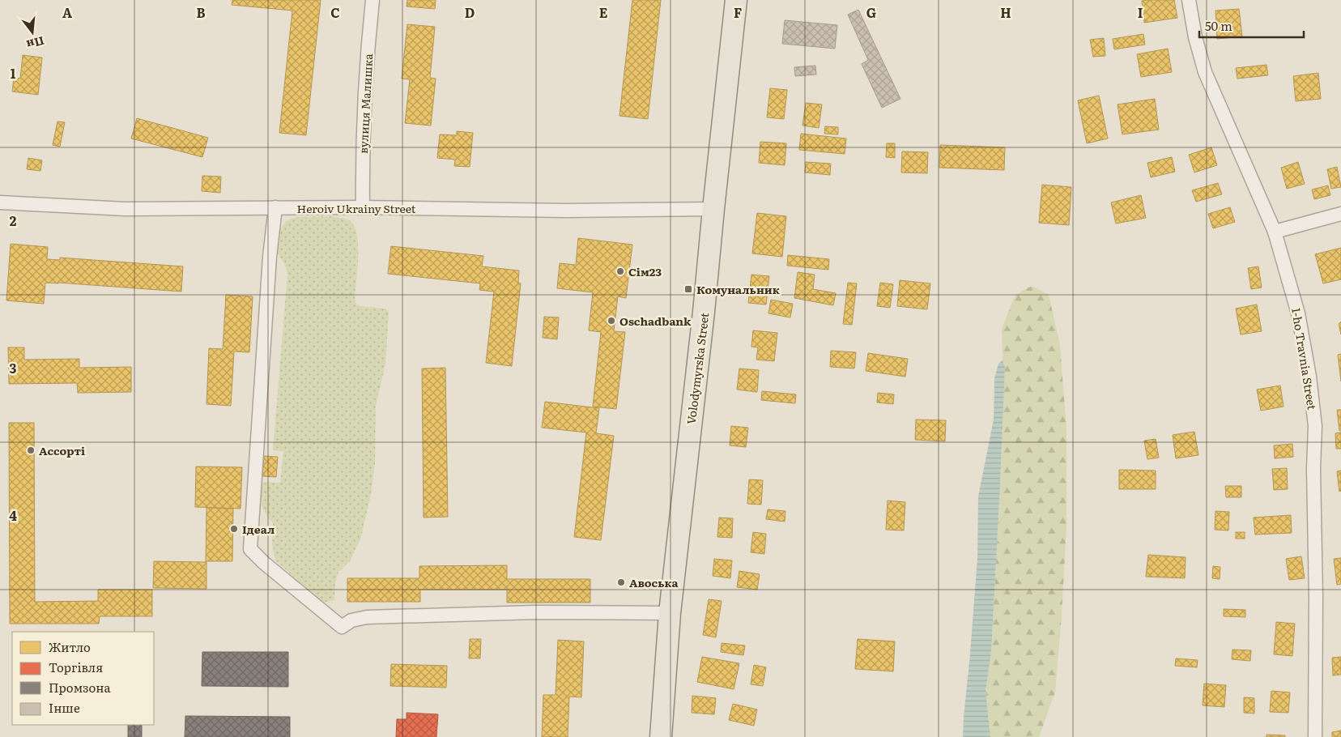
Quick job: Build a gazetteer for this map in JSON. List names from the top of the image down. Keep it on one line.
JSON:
{"streets":{"main road":["Volodymyrska Street"],"street":["вулиця Малишка","Heroiv Ukrainy Street","1-ho Travnia Street"]},"crossings":[["вулиця Малишка","Heroiv Ukrainy Street"],["Heroiv Ukrainy Street","Volodymyrska Street"]],"places":{"other":["Сім23","Oschadbank","Ассорті","Ідеал","Авоська"],"transit":["Комунальник"]},"legend":["Житло","Торгівля","Промзона","Інше"],"scale_bar":"50 m","north":"bottom","grid":{"columns":["A","B","C","D","E","F","G","H","I"],"rows":["1","2","3","4"]}}
